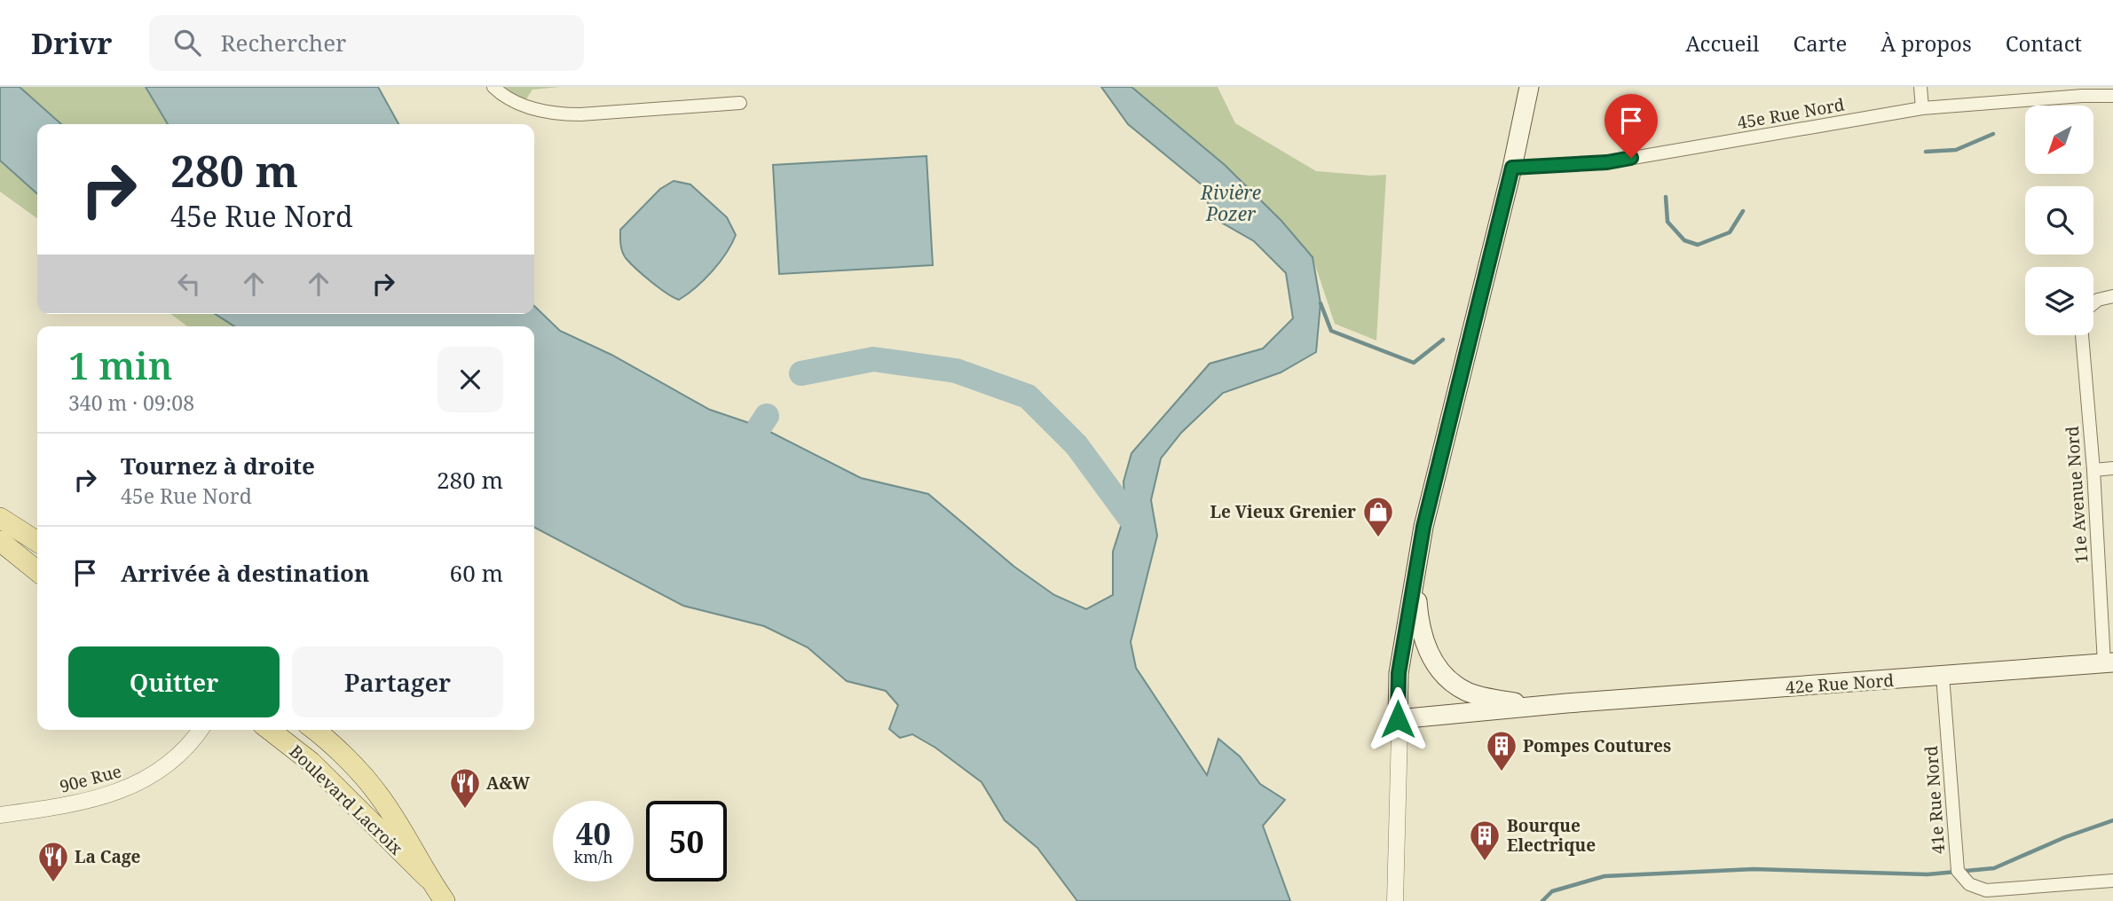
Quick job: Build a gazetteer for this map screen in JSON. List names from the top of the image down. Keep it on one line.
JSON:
{"streets":{"main road":["42e Rue Nord","Boulevard Lacroix"],"street":["45e Rue Nord","11e Avenue Nord","90e Rue","41e Rue Nord"]},"crossings":[["11e Avenue Nord","42e Rue Nord"],["42e Rue Nord","41e Rue Nord"]],"water":["Rivière Pozer"],"places":{"shop":["Le Vieux Grenier"],"building":["Pompes Coutures","Bourque Electrique"],"restaurant":["A&W","La Cage"]},"north":"bottom left","page":{"header":"Drivr","search":"Rechercher","nav":["Accueil","Carte","À propos","Contact"],"turn":["280 m","45e Rue Nord"],"heading":["1 min","340 m · 09:08"],"list":[{"name":"Tournez à droite","note":"45e Rue Nord","value":"280 m"},{"name":"Arrivée à destination","value":"60 m"}],"buttons":["Quitter","Partager"],"speed":"40 km/h","limit":"50"}}
